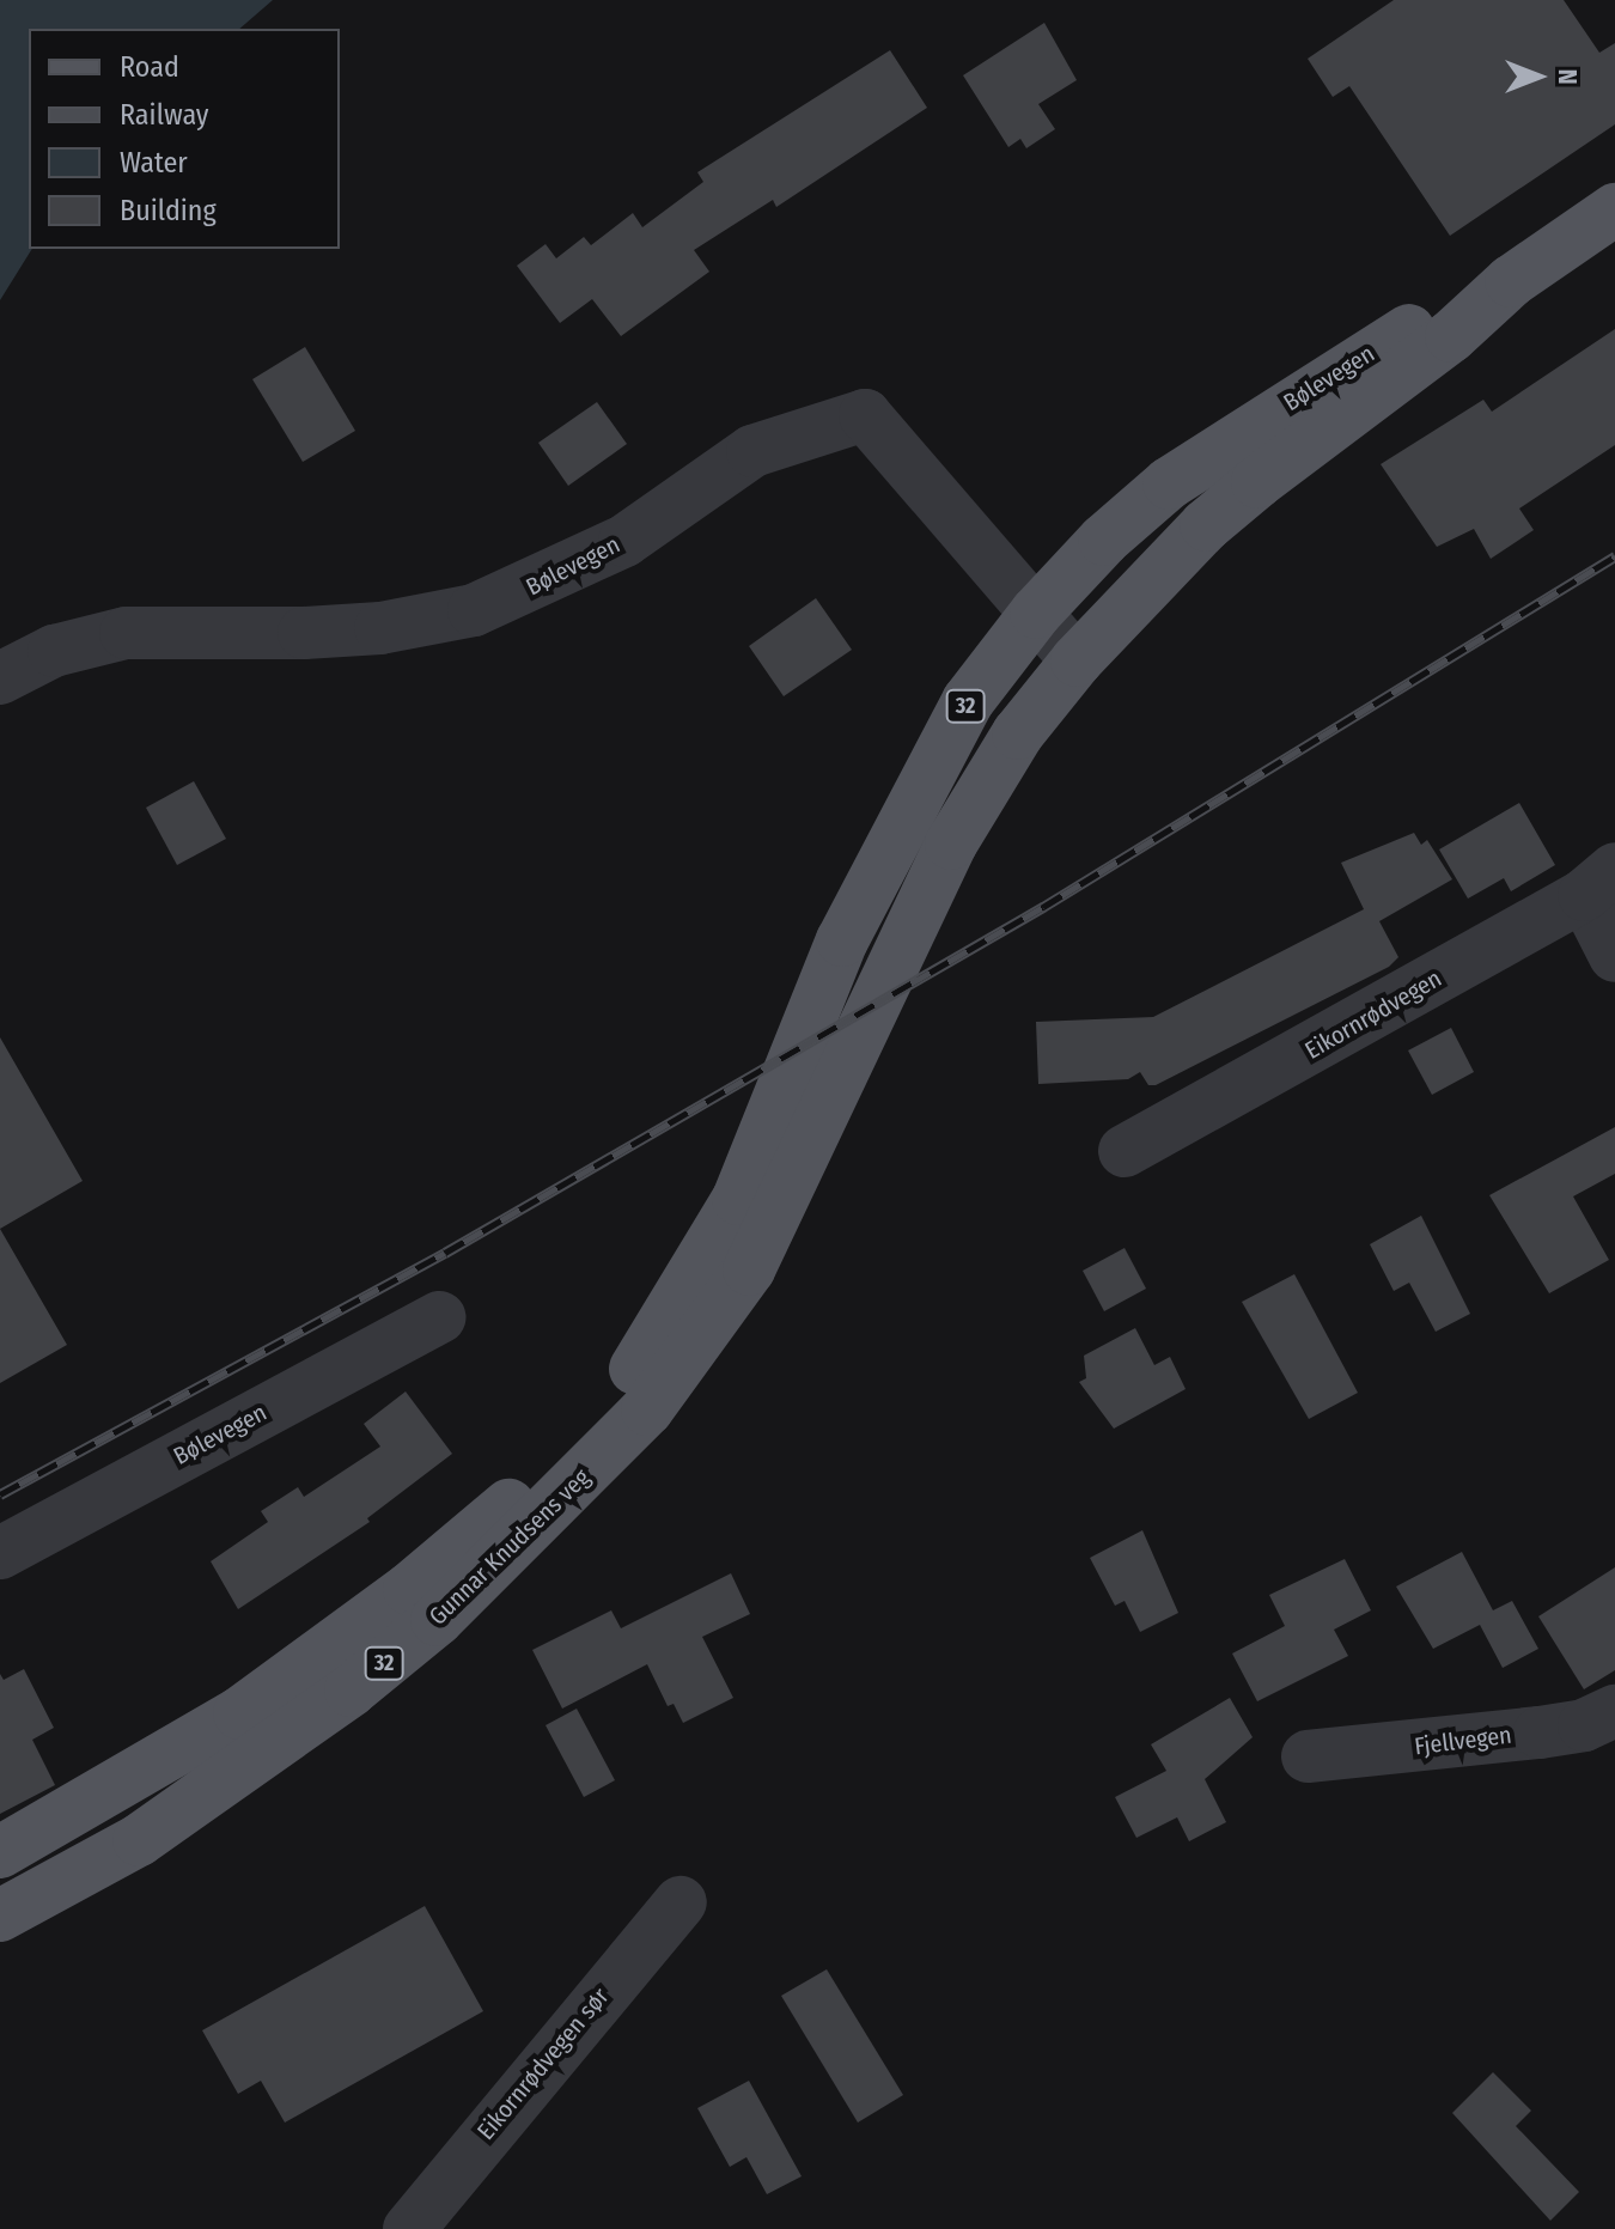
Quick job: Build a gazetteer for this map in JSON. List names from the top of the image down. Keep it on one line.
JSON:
{"streets":{"main road":["Bølevegen","32","Gunnar Knudsens veg"],"street":["Eikornrødvegen","Fjellvegen","Eikornrødvegen sør"]},"crossings":[["Bølevegen","Gunnar Knudsens veg"]],"legend":["Road","Railway","Water","Building"],"north":"right"}
